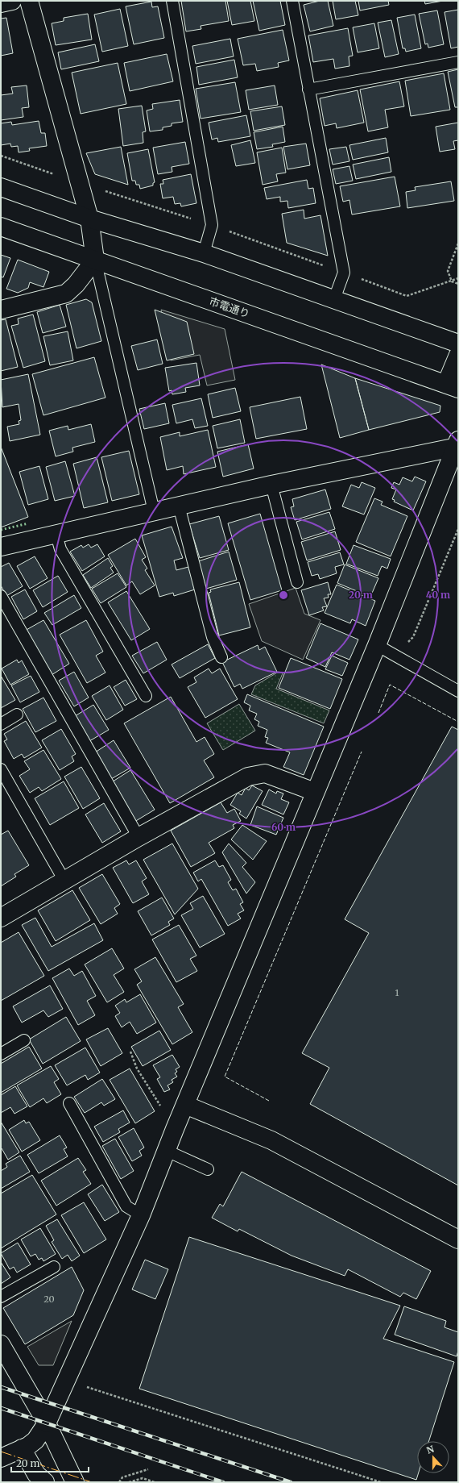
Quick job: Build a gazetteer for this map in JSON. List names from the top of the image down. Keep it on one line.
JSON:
{"streets":{"street":["市電通り"]},"house_numbers":["1","20"],"scale_bar":"20 m","north":"top","rings":["20 m","40 m","60 m"]}
